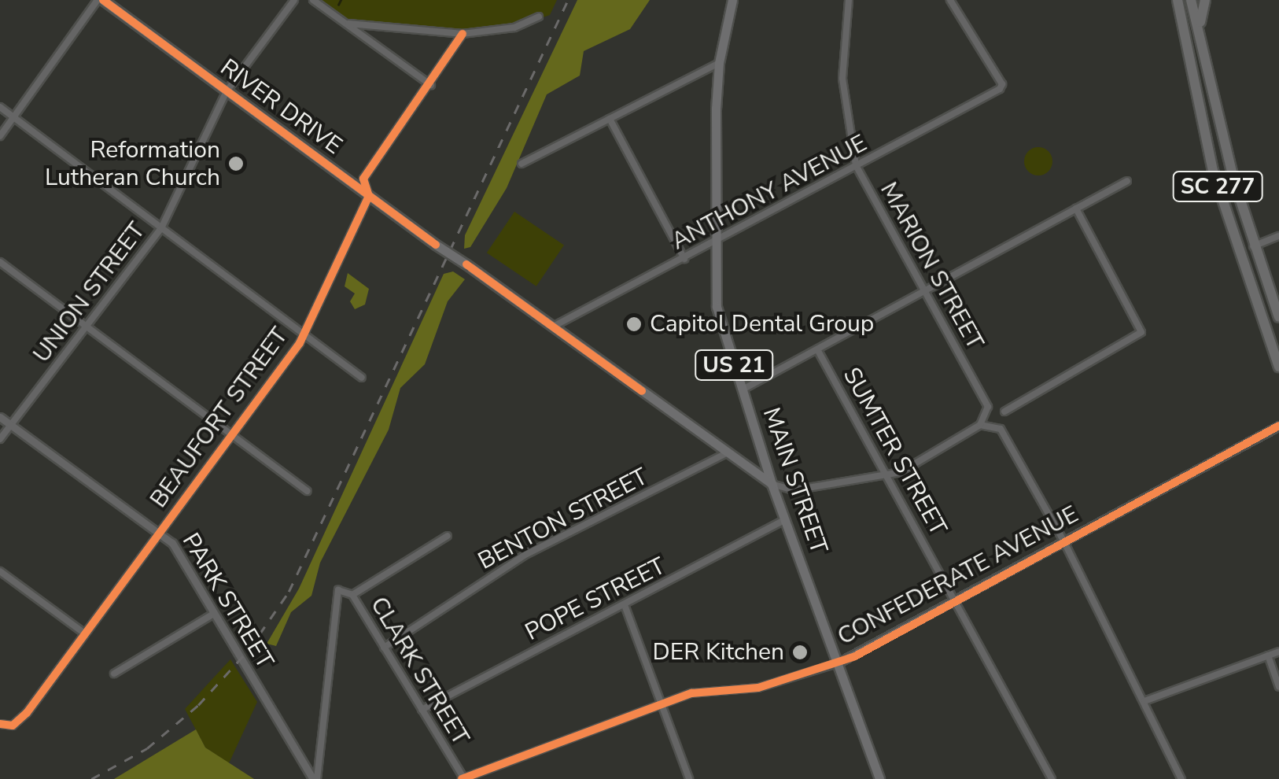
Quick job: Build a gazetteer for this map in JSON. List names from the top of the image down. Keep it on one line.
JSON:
{"streets":{"highway":["SC 277"],"main road":["RIVER DRIVE","US 21","MAIN STREET"],"street":["ANTHONY AVENUE","MARION STREET","UNION STREET","BEAUFORT STREET","SUMTER STREET","BENTON STREET","CONFEDERATE AVENUE","POPE STREET","PARK STREET","CLARK STREET"]},"crossings":[["RIVER DRIVE","ANTHONY AVENUE"],["RIVER DRIVE","UNION STREET"],["RIVER DRIVE","BEAUFORT STREET"],["RIVER DRIVE","MAIN STREET"],["RIVER DRIVE","BENTON STREET"],["ANTHONY AVENUE","MARION STREET"],["ANTHONY AVENUE","MAIN STREET"],["UNION STREET","PARK STREET"],["BEAUFORT STREET","PARK STREET"],["SUMTER STREET","CONFEDERATE AVENUE"],["MAIN STREET","CONFEDERATE AVENUE"],["MAIN STREET","POPE STREET"],["BENTON STREET","CLARK STREET"],["CONFEDERATE AVENUE","CLARK STREET"],["POPE STREET","CLARK STREET"],["PARK STREET","CLARK STREET"]],"places":["Reformation Lutheran Church","Capitol Dental Group","DER Kitchen"]}
